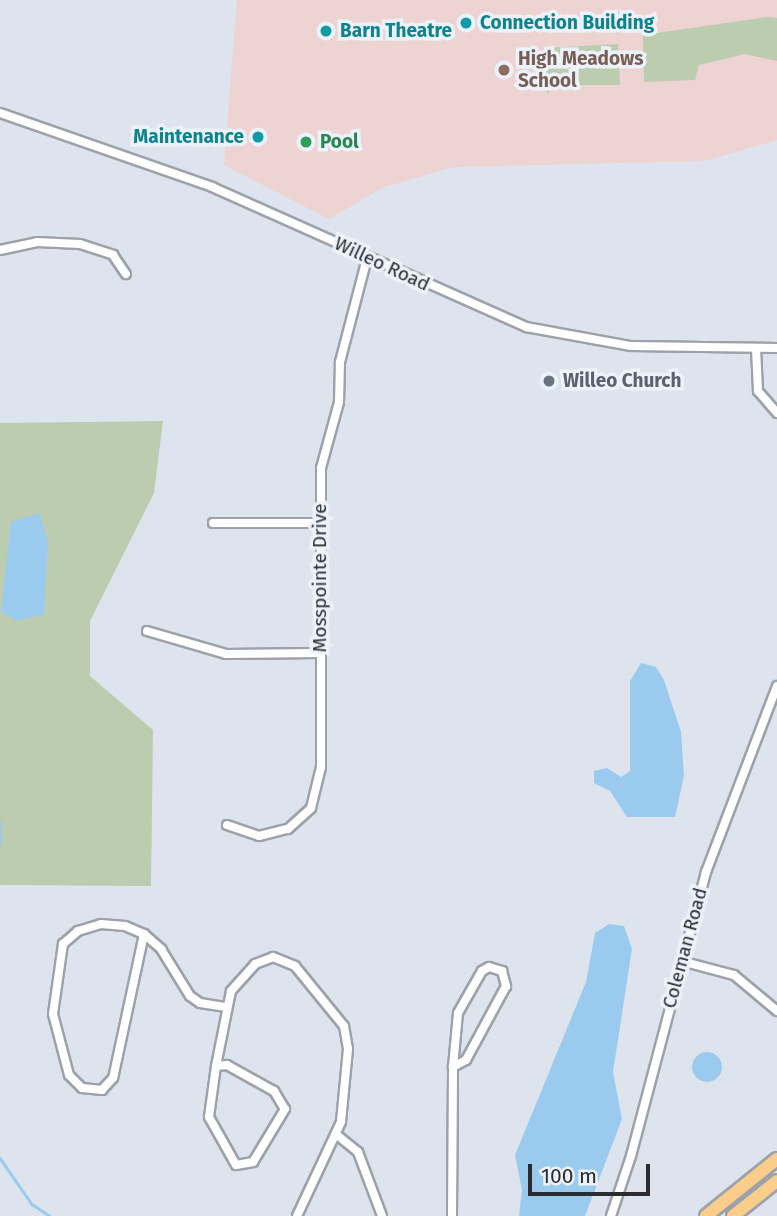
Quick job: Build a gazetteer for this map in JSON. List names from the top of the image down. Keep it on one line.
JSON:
{"streets":{"street":["Willeo Road","Mosspointe Drive","Coleman Road"]},"crossings":[["Willeo Road","Mosspointe Drive"]],"places":["Connection Building","Barn Theatre","High Meadows School","Maintenance","Pool","Willeo Church"],"scale_bar":"100 m"}
